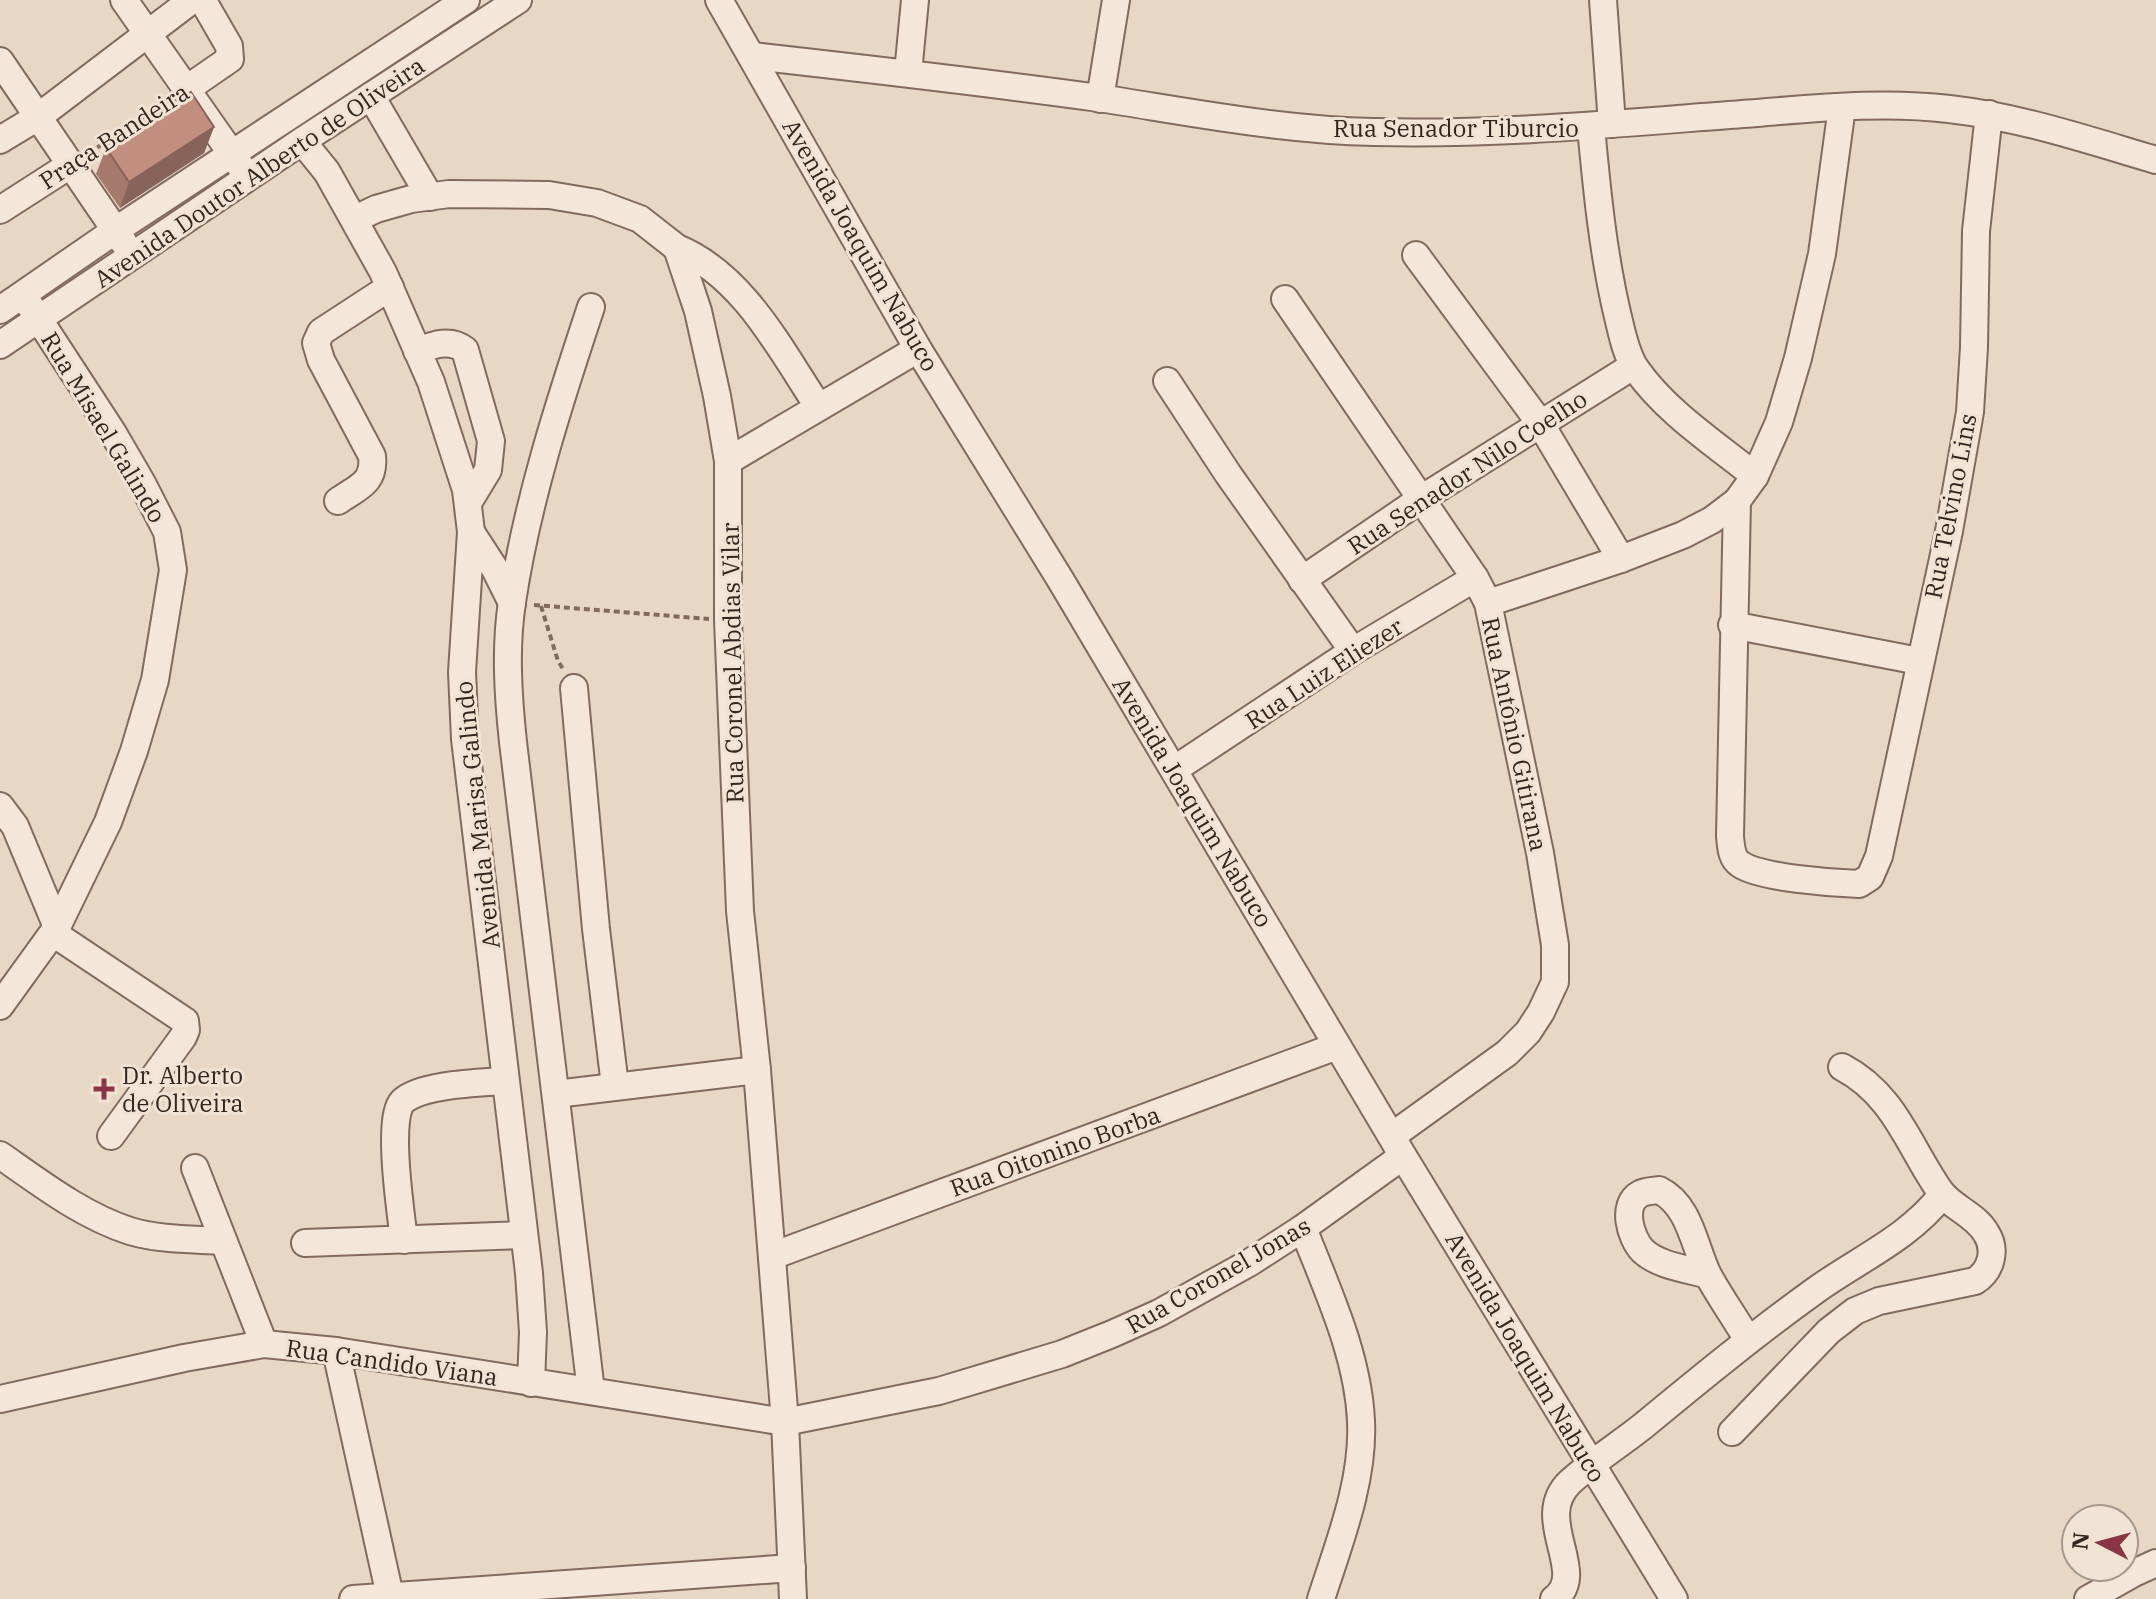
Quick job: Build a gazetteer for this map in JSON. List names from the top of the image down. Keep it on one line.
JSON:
{"streets":{"street":["Rua Senador Tiburcio","Praça Bandeira","Avenida Doutor Alberto de Oliveira","Avenida Joaquim Nabuco","Rua Misael Galindo","Rua Senador Nilo Coelho","Rua Telvino Lins","Rua Coronel Abdias Vilar","Rua Luiz Eliezer","Rua Antônio Gitirana","Avenida Marisa Galindo","Rua Oitonino Borba","Rua Coronel Jonas","Rua Candido Viana"]},"crossings":[["Rua Senador Tiburcio","Avenida Joaquim Nabuco"],["Rua Senador Tiburcio","Rua Telvino Lins"],["Rua Senador Tiburcio","Rua Antônio Gitirana"],["Avenida Doutor Alberto de Oliveira","Rua Misael Galindo"],["Avenida Doutor Alberto de Oliveira","Avenida Marisa Galindo"],["Avenida Joaquim Nabuco","Rua Luiz Eliezer"],["Avenida Joaquim Nabuco","Rua Antônio Gitirana"],["Avenida Joaquim Nabuco","Rua Oitonino Borba"],["Avenida Joaquim Nabuco","Rua Coronel Jonas"],["Rua Coronel Abdias Vilar","Rua Oitonino Borba"],["Rua Coronel Abdias Vilar","Rua Coronel Jonas"],["Rua Coronel Abdias Vilar","Rua Candido Viana"],["Rua Antônio Gitirana","Rua Coronel Jonas"],["Avenida Marisa Galindo","Rua Candido Viana"],["Rua Coronel Jonas","Rua Candido Viana"]],"places":{"health":["Dr. Alberto de Oliveira"]},"north":"left"}
